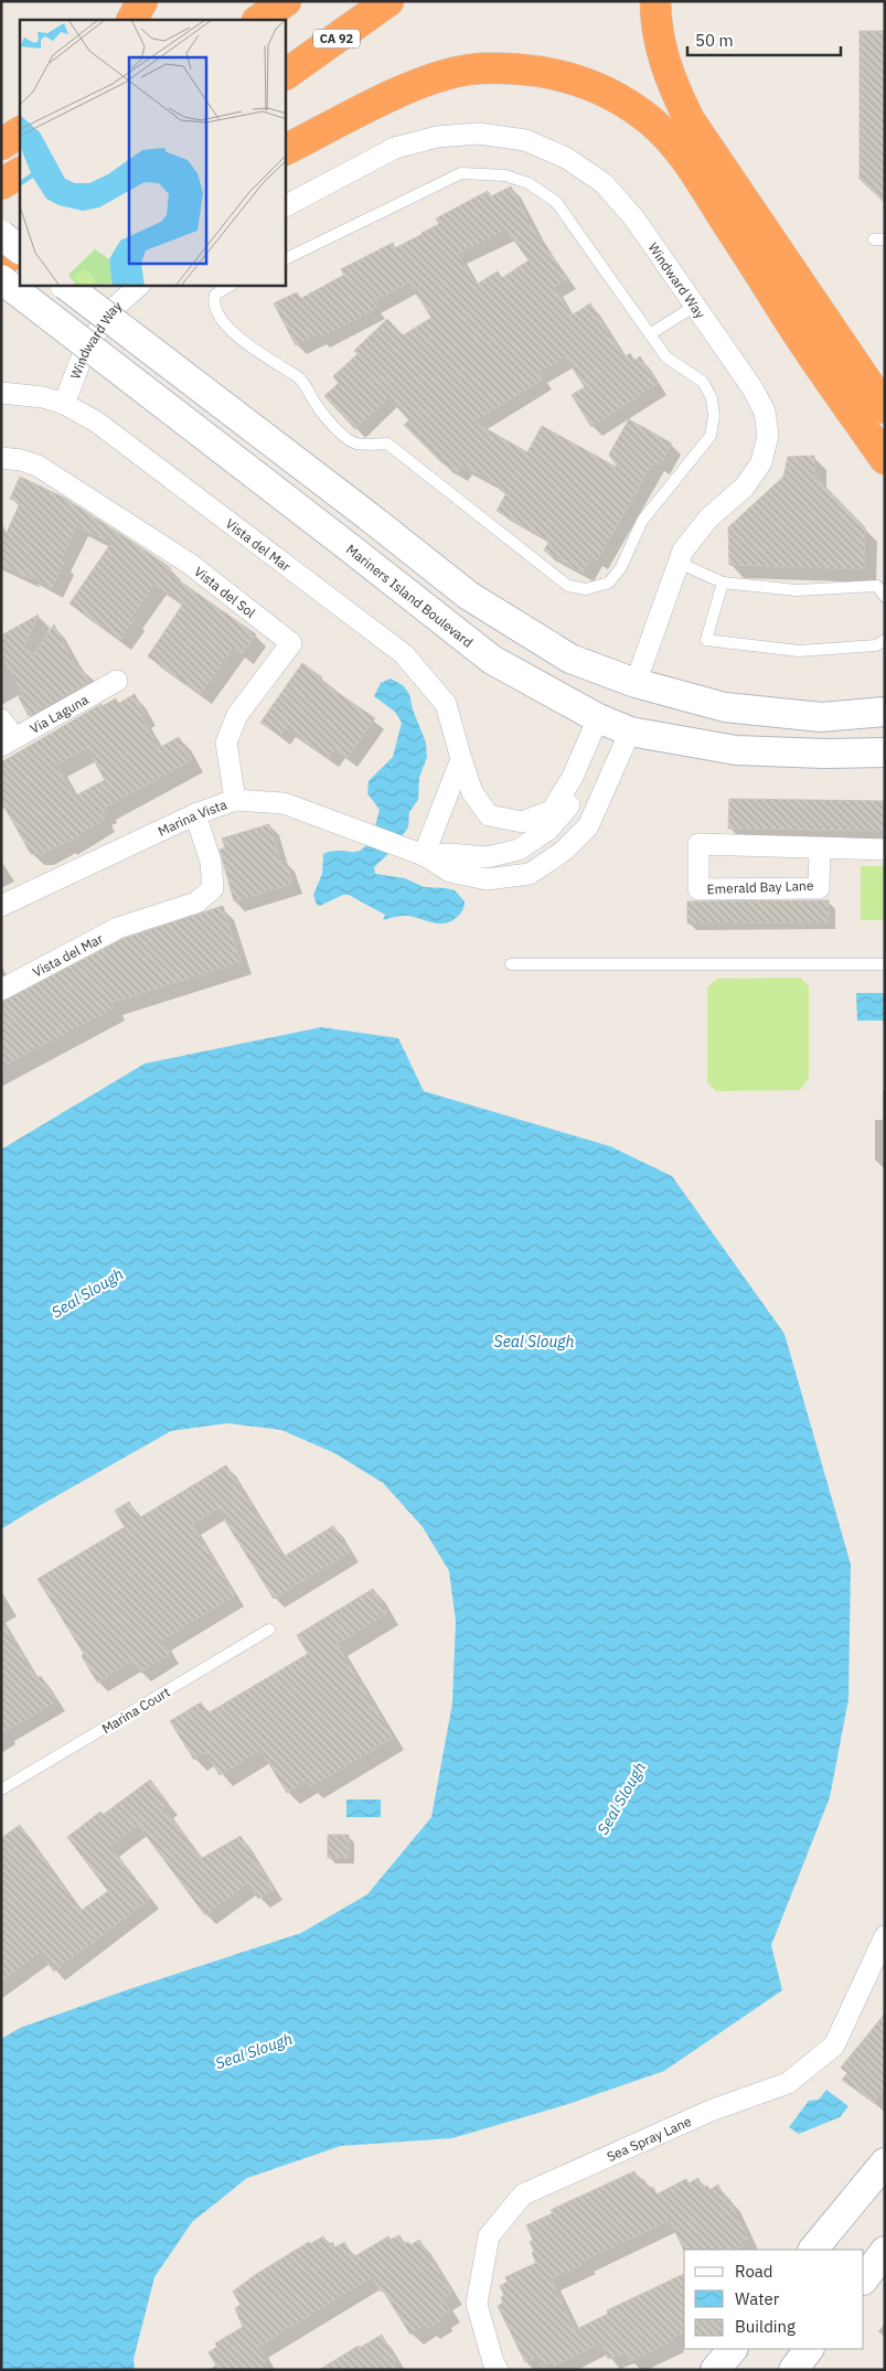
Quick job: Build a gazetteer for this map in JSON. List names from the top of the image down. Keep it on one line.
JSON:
{"streets":{"highway":["CA 92"],"main road":["Mariners Island Boulevard"],"street":["Windward Way","Vista del Mar","Vista del Sol","Via Laguna","Marina Vista","Emerald Bay Lane","Sea Spray Lane"],"lane":["Marina Court"]},"crossings":[["Windward Way","Vista del Mar"],["Vista del Mar","Mariners Island Boulevard"],["Vista del Mar","Marina Vista"],["Vista del Sol","Marina Vista"],["Mariners Island Boulevard","Marina Vista"]],"water":["Seal Slough"],"legend":["Road","Water","Building"],"scale_bar":"50 m"}
